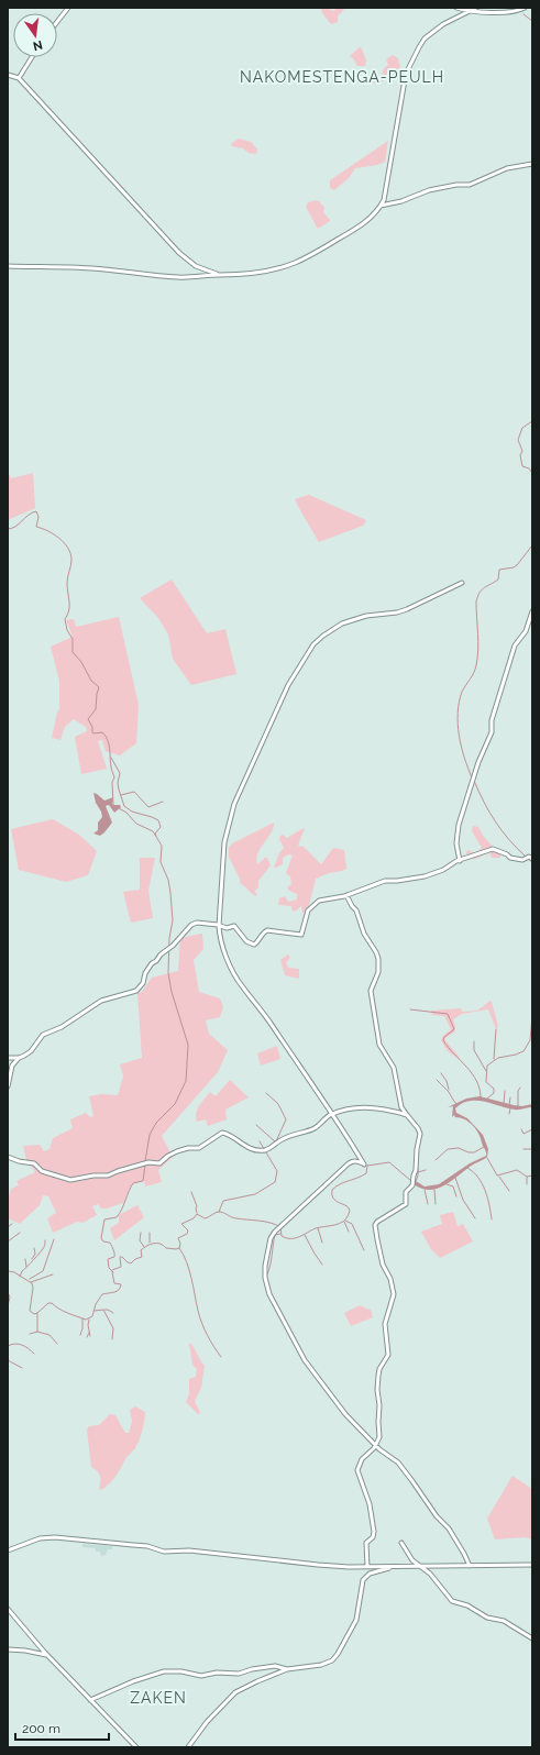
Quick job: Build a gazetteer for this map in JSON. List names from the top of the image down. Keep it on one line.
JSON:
{"districts":["NAKOMESTENGA-PEULH","ZAKEN"],"scale_bar":"200 m","north":"bottom"}
